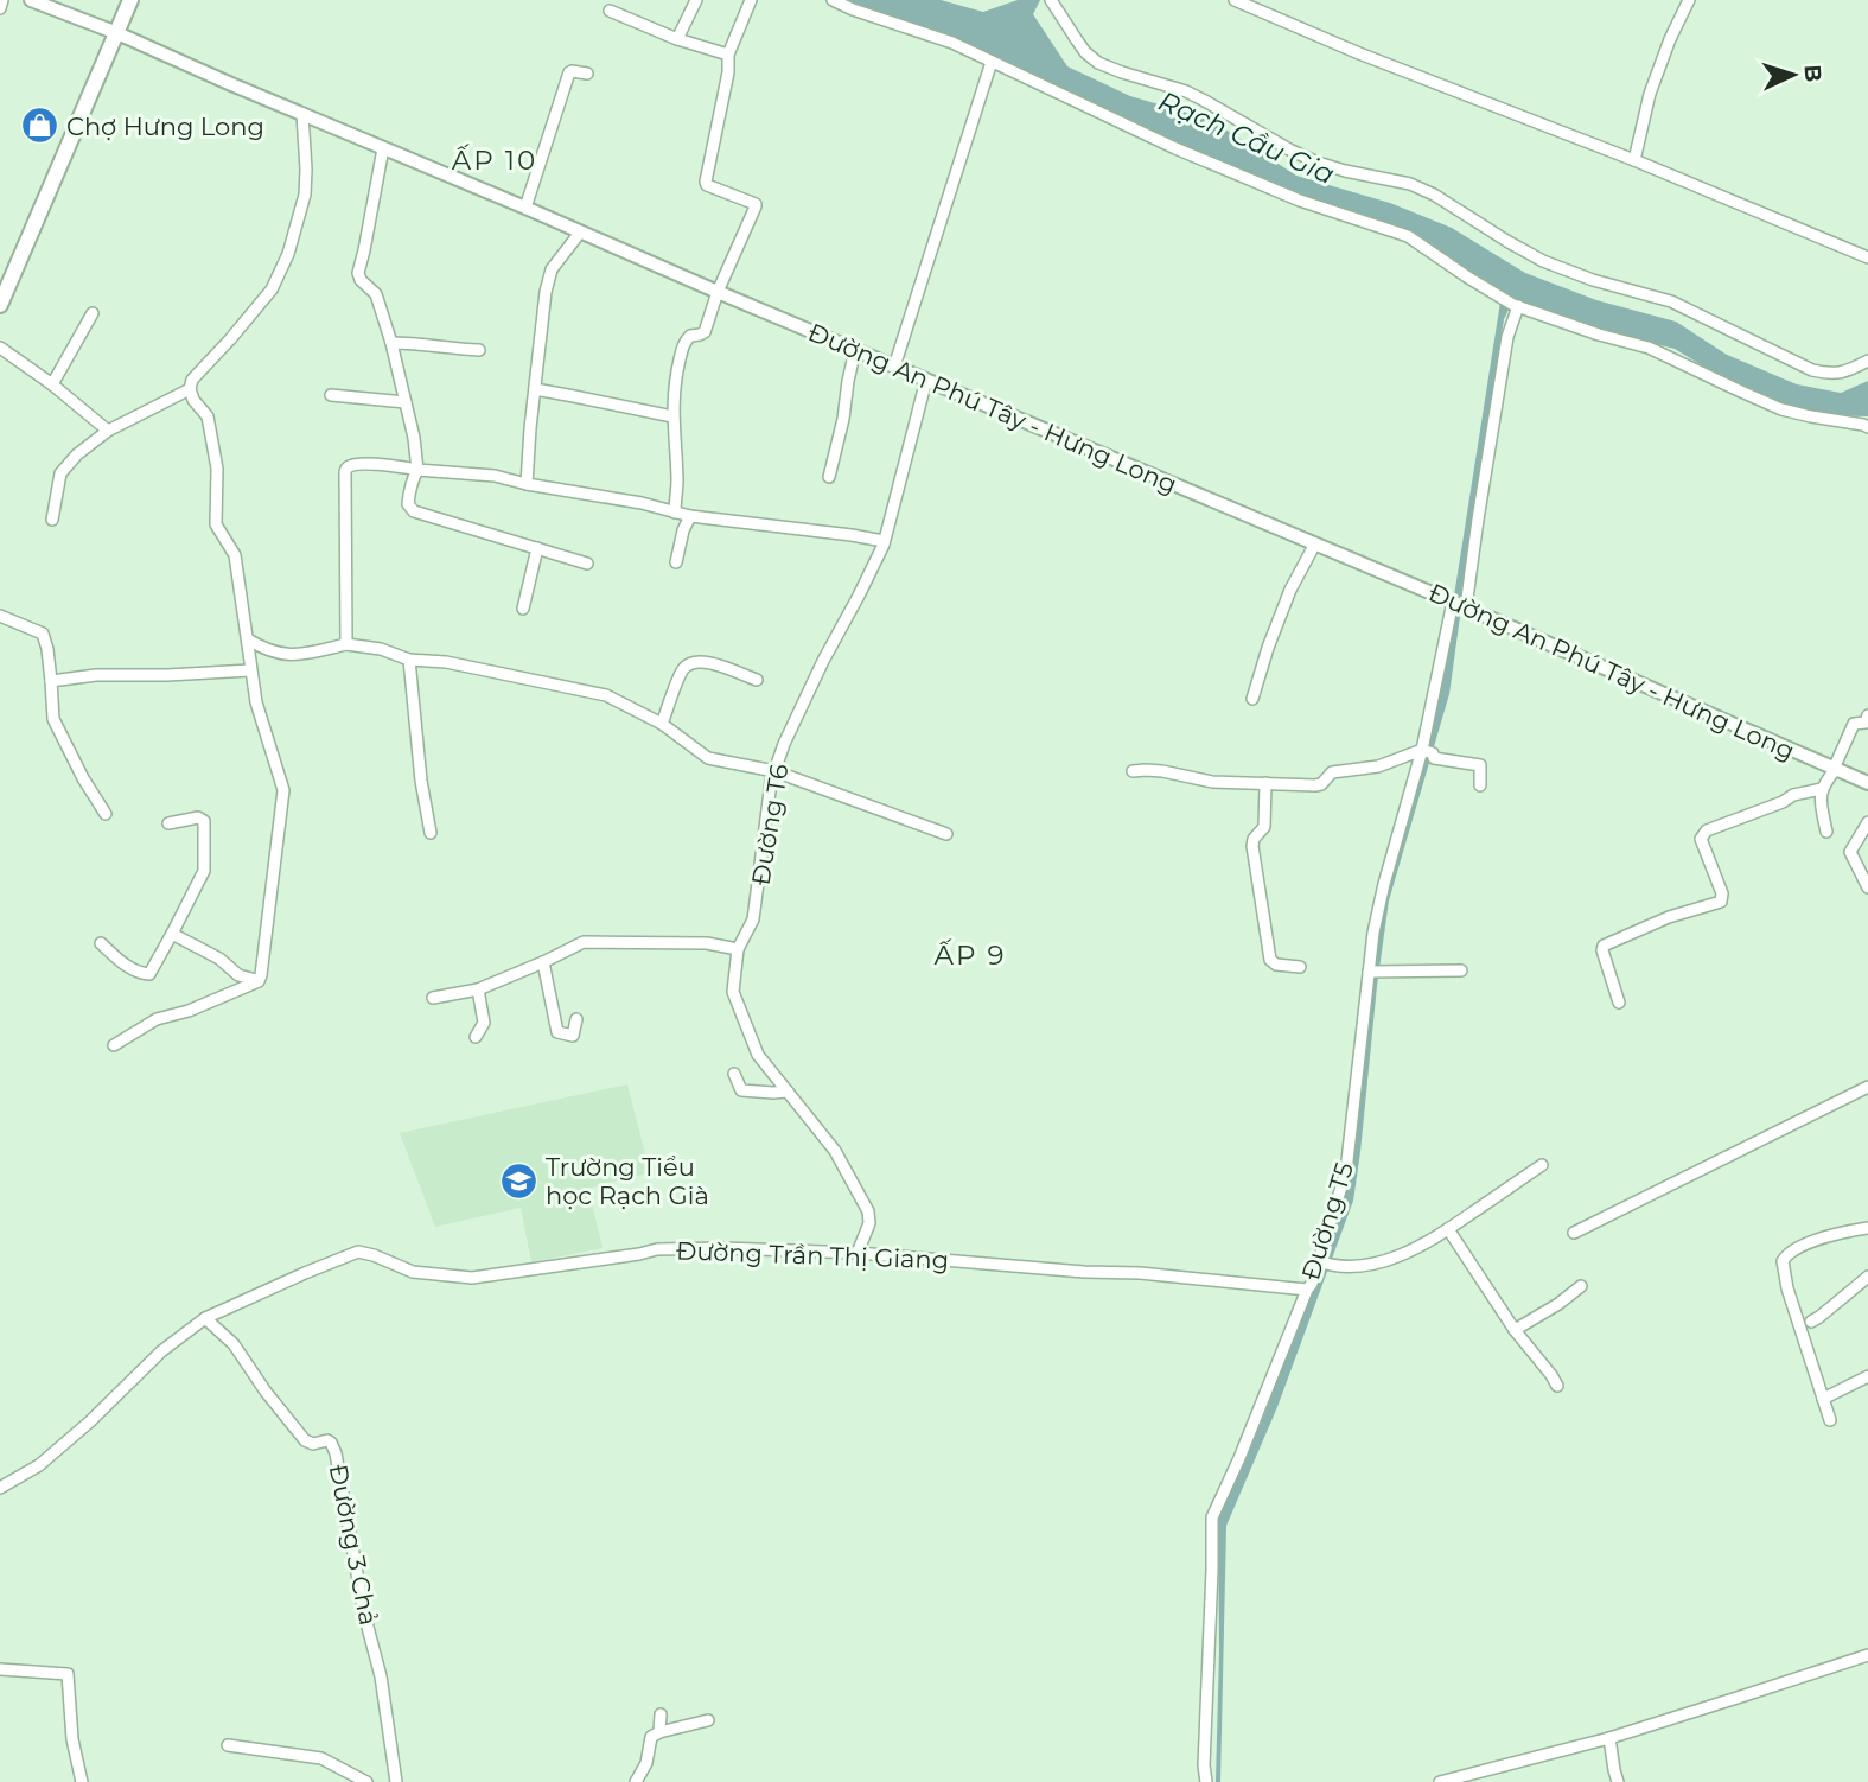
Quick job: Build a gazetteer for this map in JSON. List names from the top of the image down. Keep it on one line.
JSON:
{"streets":{"street":["Đường An Phú Tây - Hưng Long","Đường T6","Đường T5","Đường Trần Thị Giang","Đường 3 Chả"]},"crossings":[["Đường An Phú Tây - Hưng Long","Đường T6"],["Đường An Phú Tây - Hưng Long","Đường T5"],["Đường T6","Đường Trần Thị Giang"],["Đường T5","Đường Trần Thị Giang"],["Đường Trần Thị Giang","Đường 3 Chả"]],"districts":["ẤP 10","ẤP 9"],"water":["Rạch Cầu Gia"],"places":{"shop":["Chợ Hưng Long"],"school or university":["Trường Tiểu học Rạch Già"]},"north":"right"}
